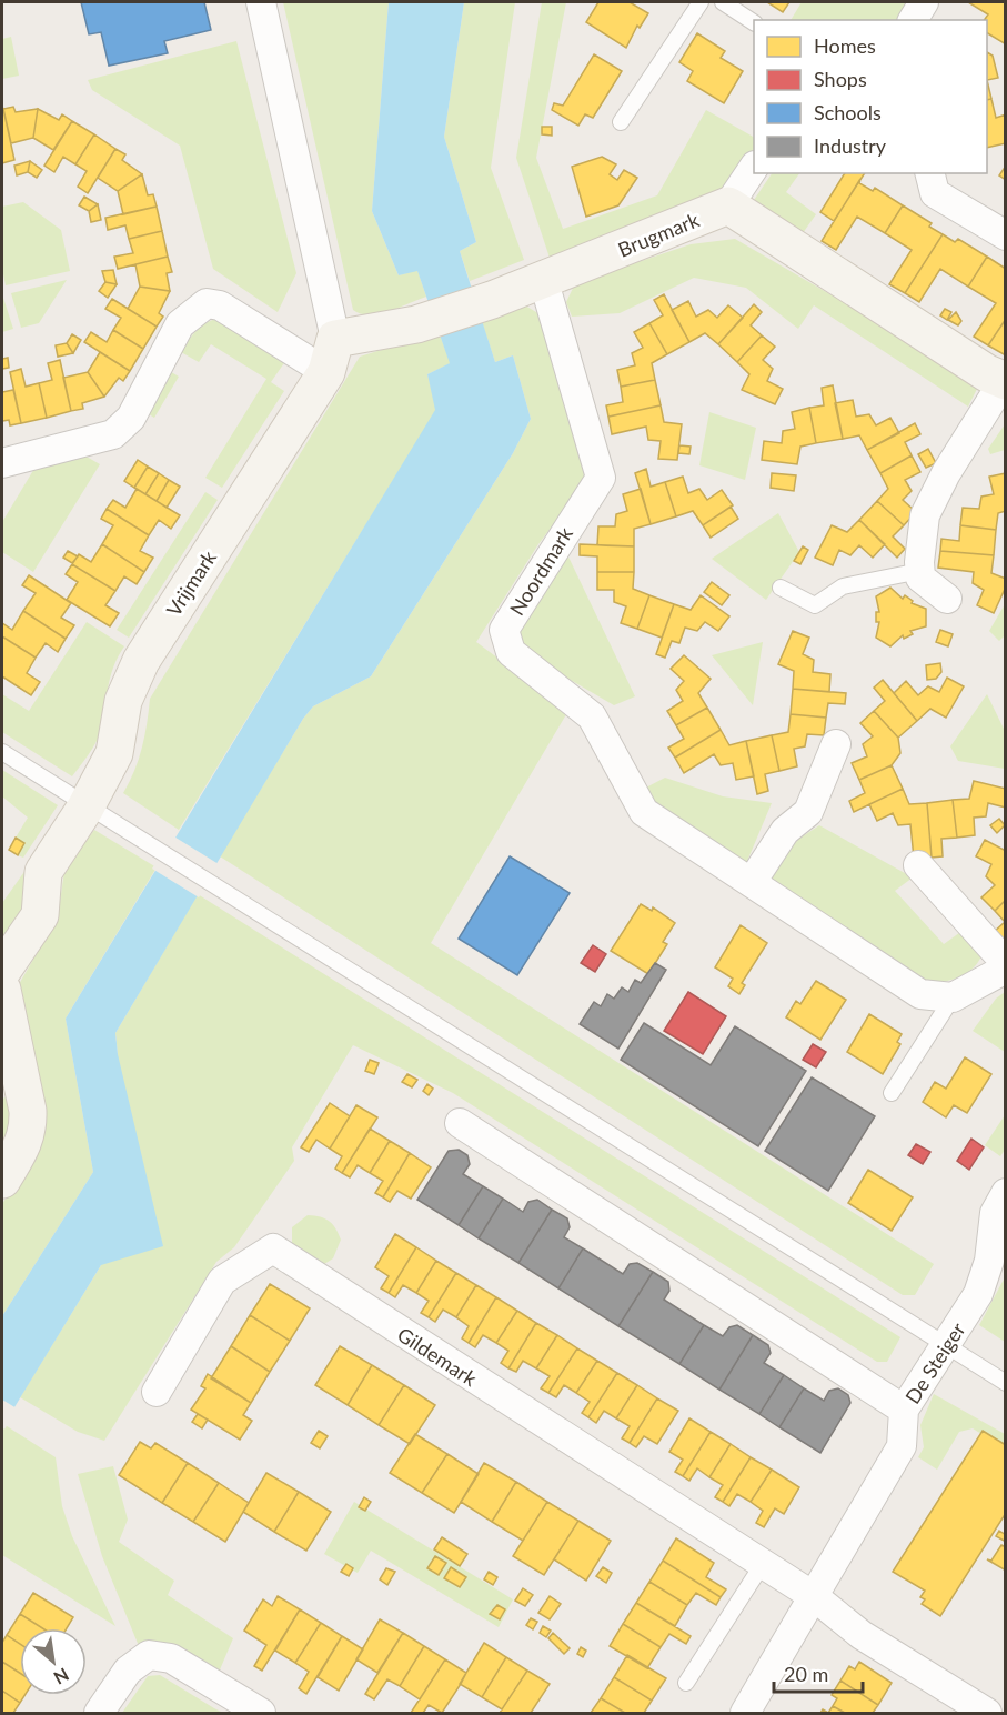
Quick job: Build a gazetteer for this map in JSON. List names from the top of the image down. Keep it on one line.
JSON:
{"streets":{"street":["Brugmark","Noordmark","Vrijmark","Gildemark","De Steiger"]},"crossings":[["Brugmark","Noordmark"],["Gildemark","De Steiger"]],"legend":["Homes","Shops","Schools","Industry"],"scale_bar":"20 m","north":"bottom right"}
